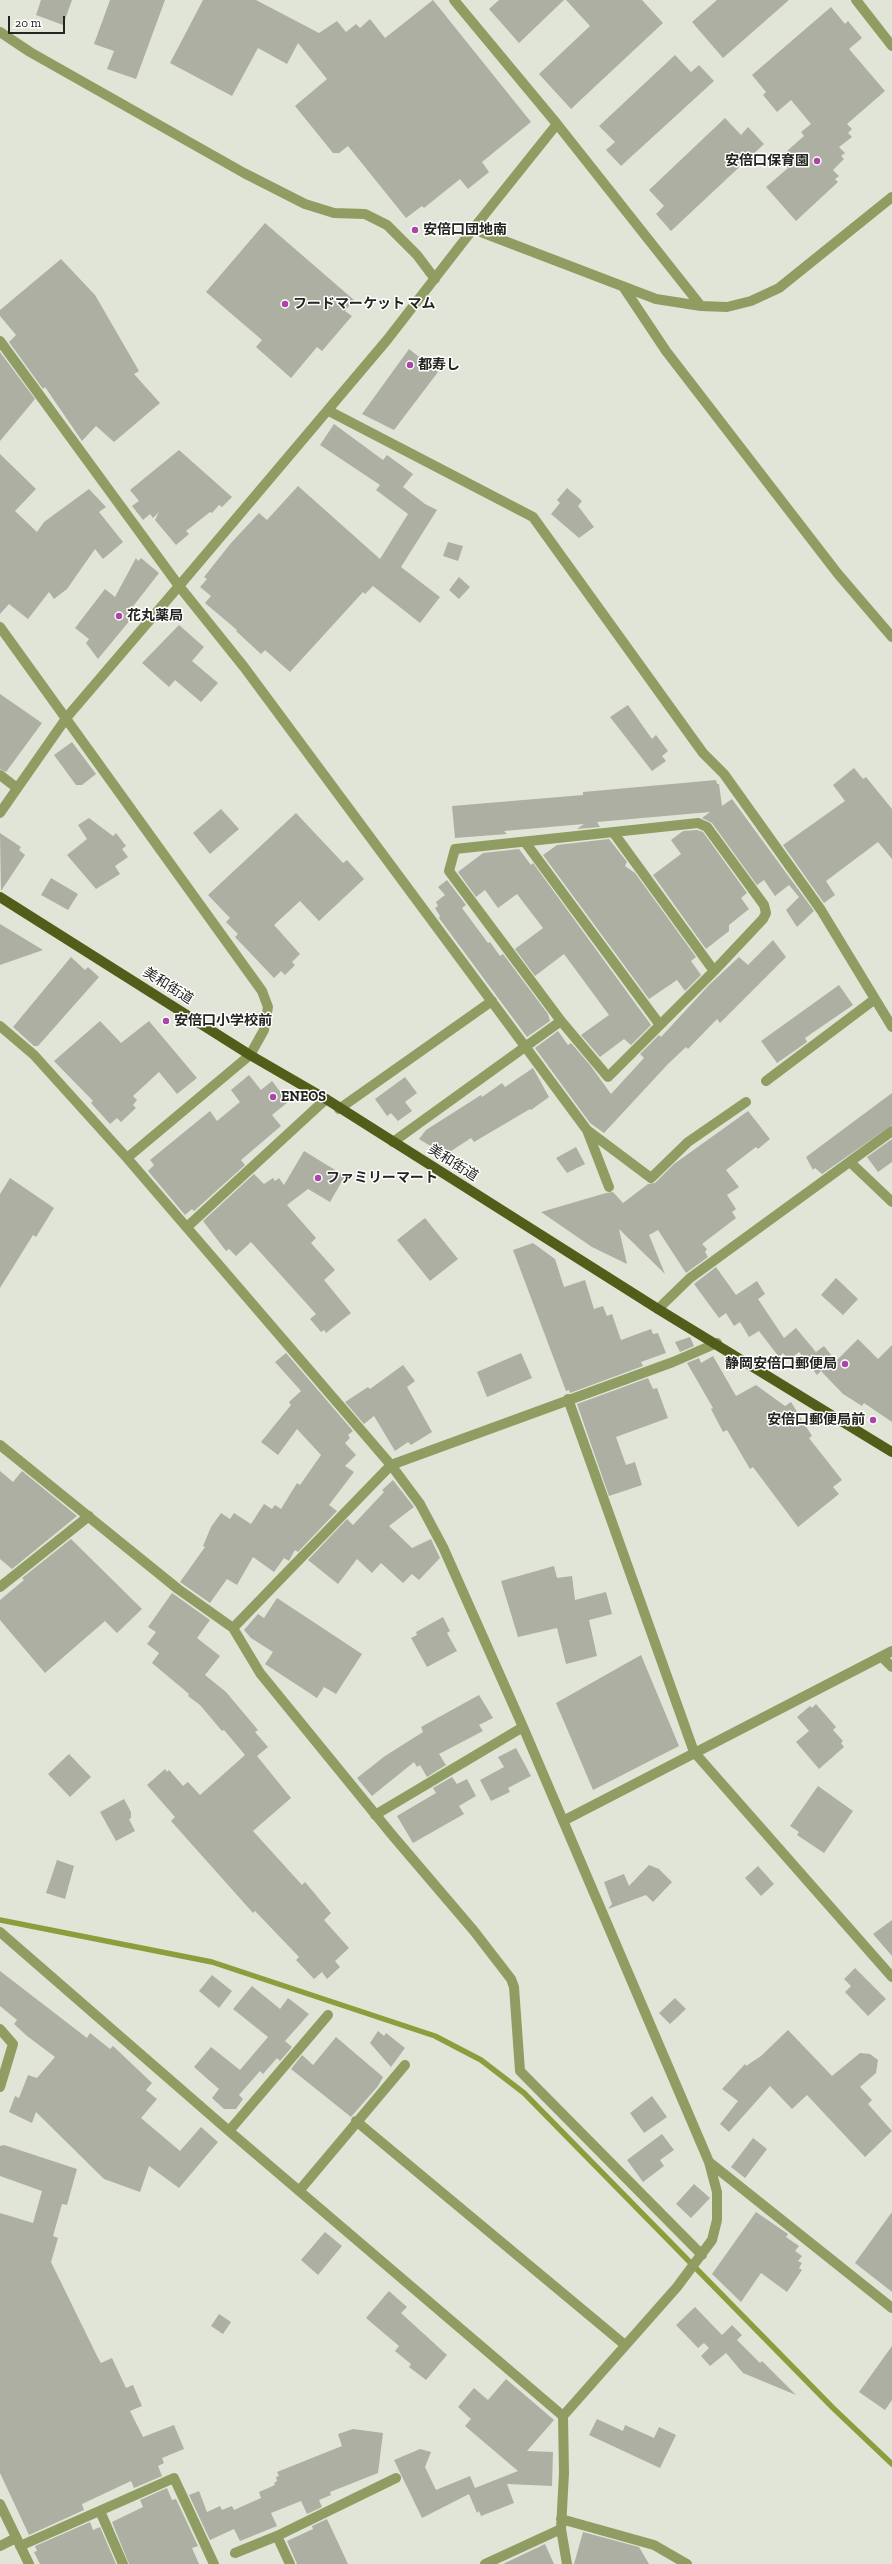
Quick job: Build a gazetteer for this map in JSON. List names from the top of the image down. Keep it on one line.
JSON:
{"streets":{"main road":["美和街道"]},"places":["安倍口保育園","安倍口団地南","フードマーケット マム","都寿し","花丸薬局","安倍口小学校前","ENEOS","ファミリーマート","静岡安倍口郵便局","安倍口郵便局前"],"scale_bar":"20 m"}
